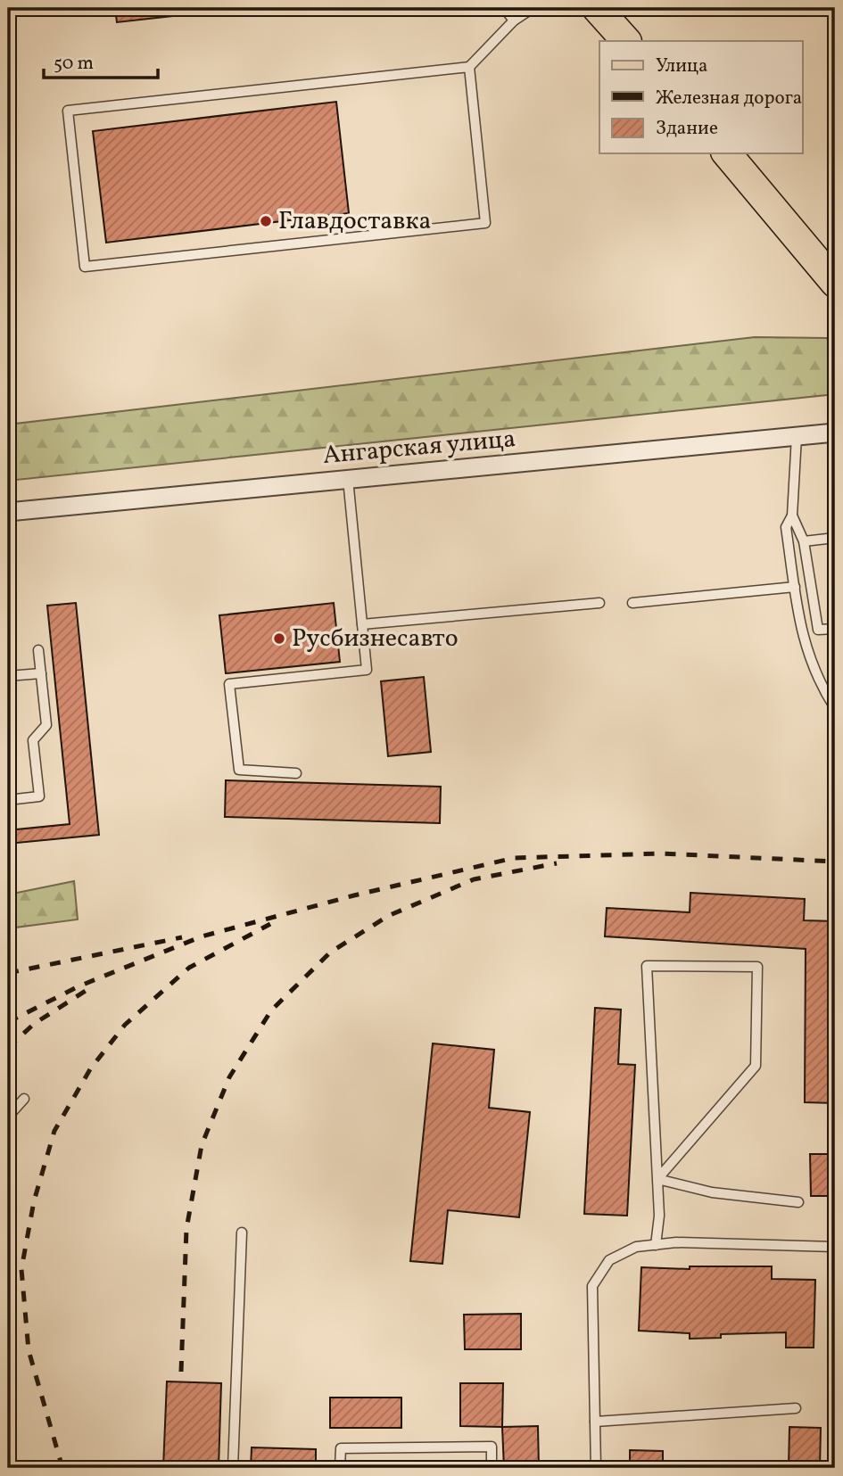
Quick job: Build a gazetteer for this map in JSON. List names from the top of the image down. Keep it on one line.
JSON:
{"streets":{"street":["Ангарская улица"]},"places":["Главдоставка","Русбизнесавто"],"legend":["Улица","Железная дорога","Здание"],"scale_bar":"50 m"}
